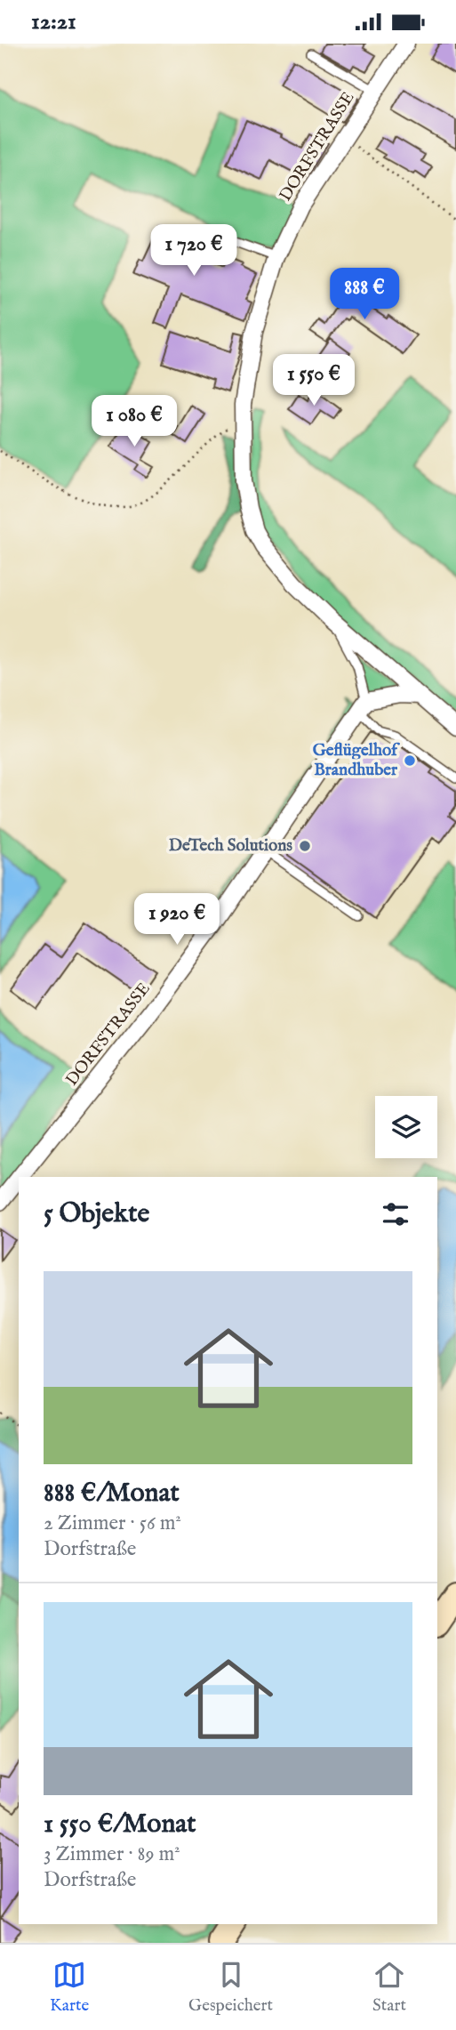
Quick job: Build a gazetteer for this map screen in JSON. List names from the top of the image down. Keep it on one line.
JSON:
{"streets":{"street":["DORFSTRASSE"]},"places":["Geflügelhof Brandhuber","DeTech Solutions"],"page":{"status":"12:21","price":["1 720 €","888 €","1 550 €","1 080 €","1 920 €"],"heading":"5 Objekte","list":[{"name":"888 €/Monat","note":"2 Zimmer · 56 m² · Dorfstraße"},{"name":"1 550 €/Monat","note":"3 Zimmer · 89 m² · Dorfstraße"}],"tabs":["Karte","Gespeichert","Start"]}}
